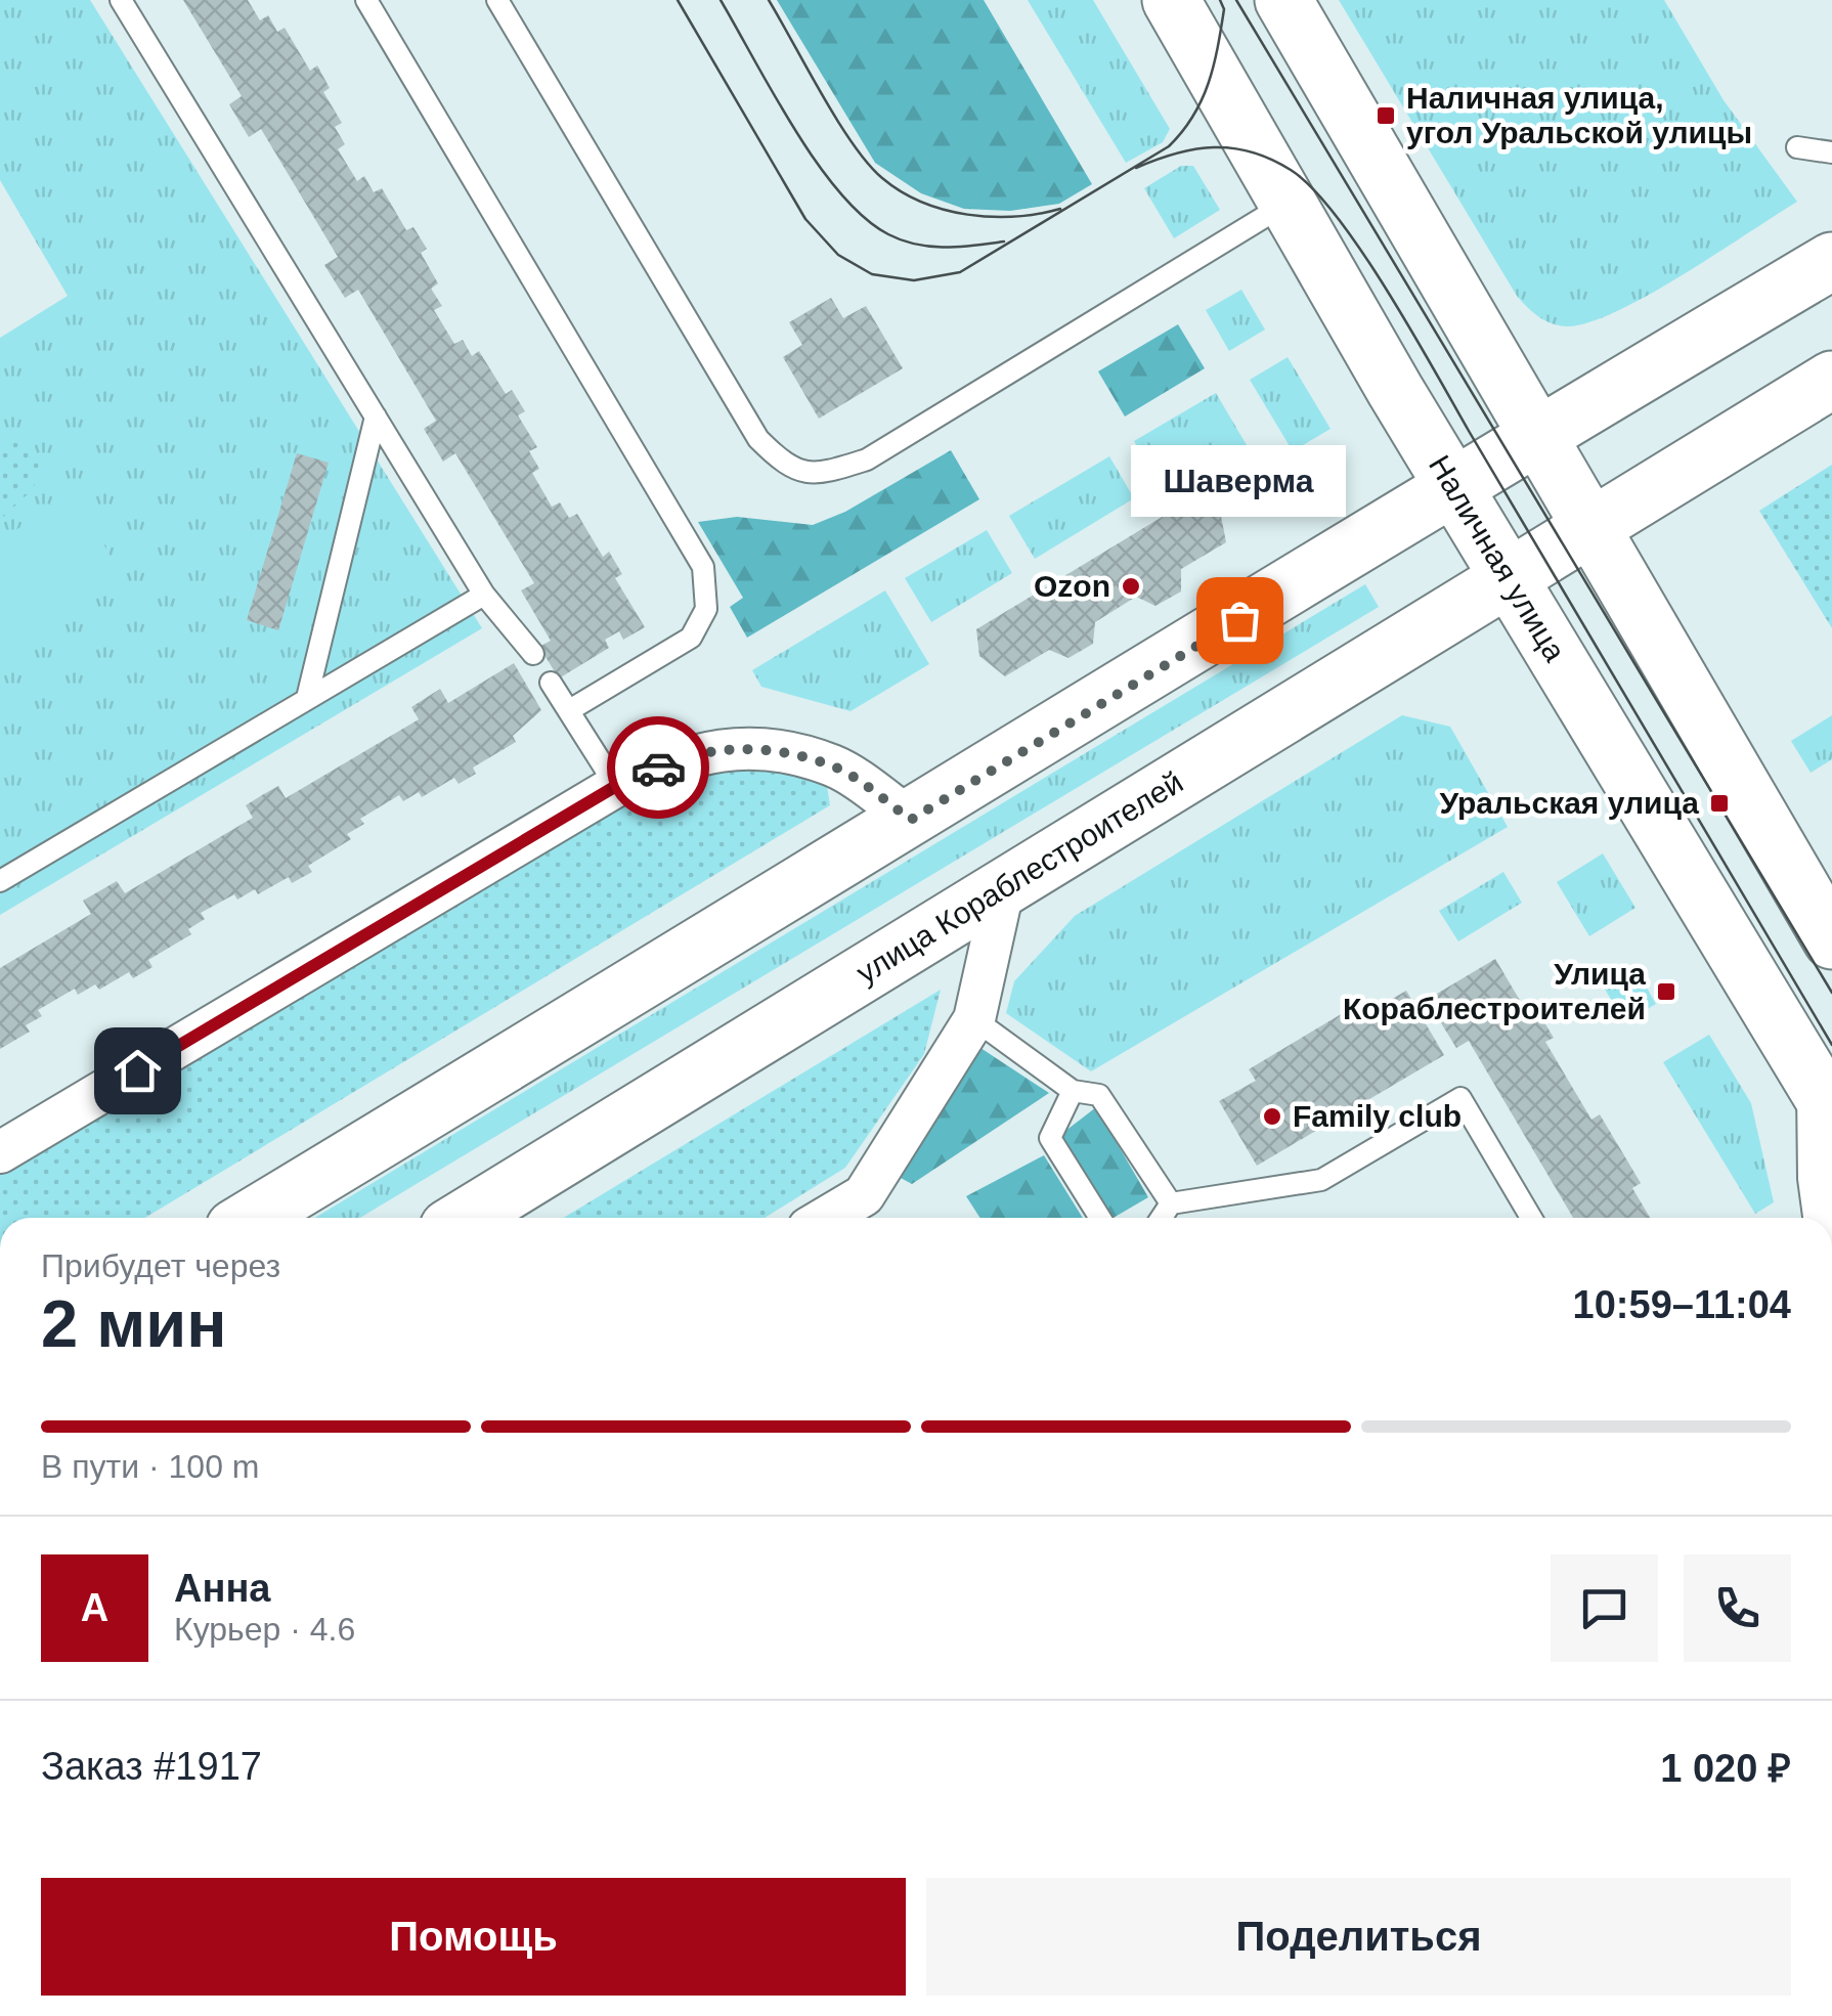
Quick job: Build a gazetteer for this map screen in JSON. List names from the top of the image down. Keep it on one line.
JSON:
{"streets":{"main road":["Наличная улица","улица Кораблестроителей"]},"crossings":[["Наличная улица","улица Кораблестроителей"]],"places":{"transit":["Наличная улица, угол Уральской улицы","Уральская улица","Улица Кораблестроителей"],"other":["Ozon","Шаверма","Family club"]},"page":{"bubble":"Шаверма","heading":["2 мин","Прибудет через","10:59–11:04"],"panel":["Анна","Курьер · 4.6","Заказ #1917","1 020 ₽"],"bar":"В пути · 100 m","round":"А","buttons":["Помощь","Поделиться"]}}
